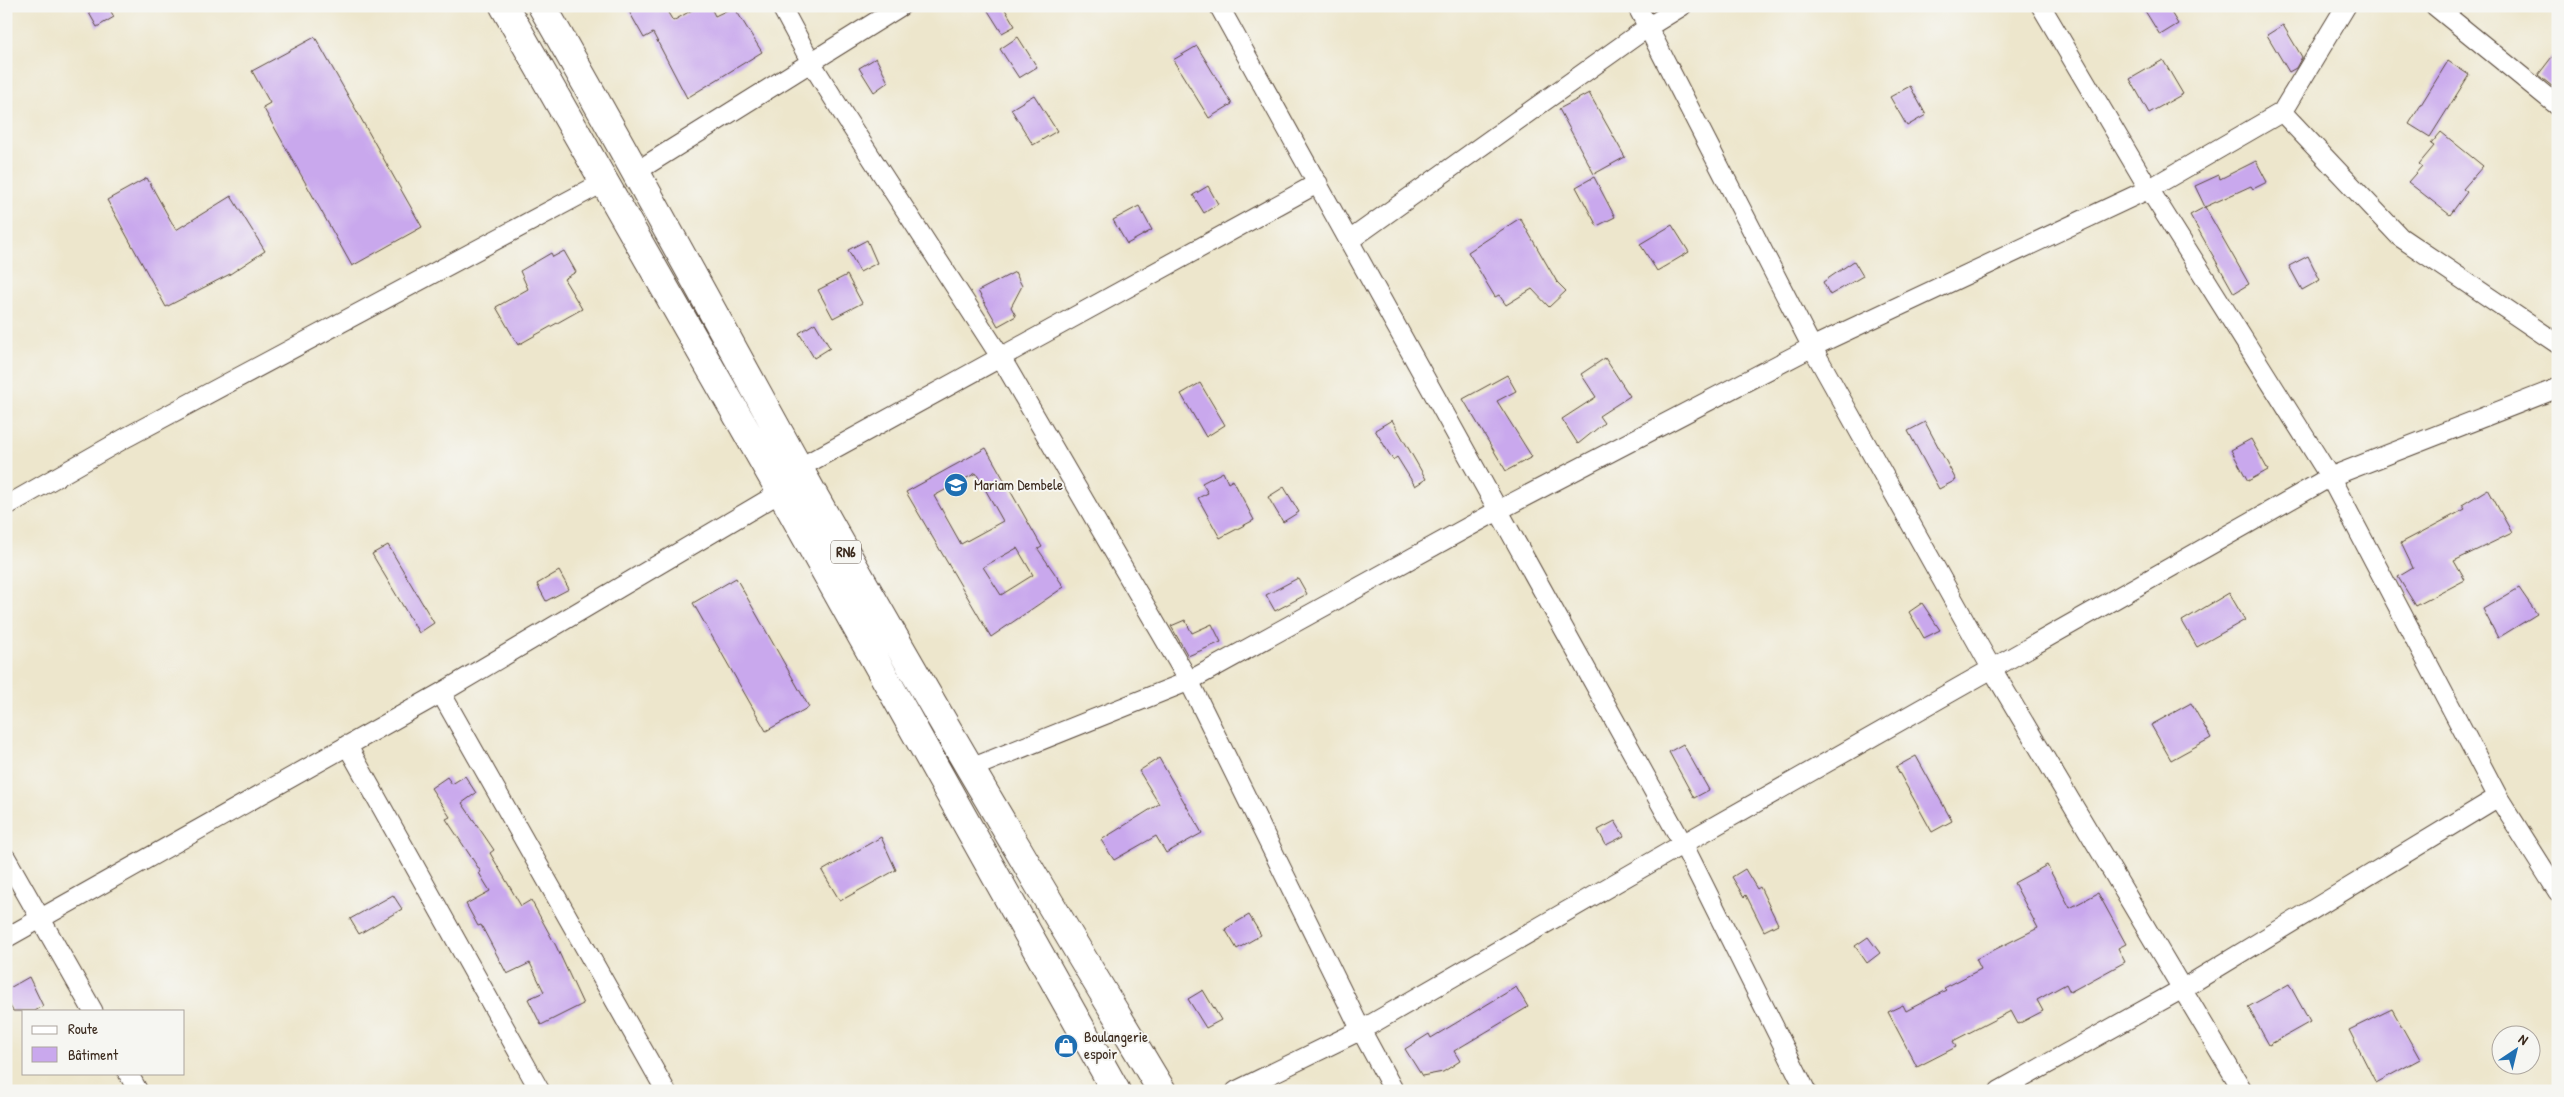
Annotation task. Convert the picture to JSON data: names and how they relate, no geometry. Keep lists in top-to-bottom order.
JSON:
{
  "streets": {
    "highway": ["RN6"]
  },
  "places": {
    "school or university": ["Mariam Dembele"],
    "shop": ["Boulangerie espoir"]
  },
  "legend": ["Route", "Bâtiment"],
  "north": "top right"
}
